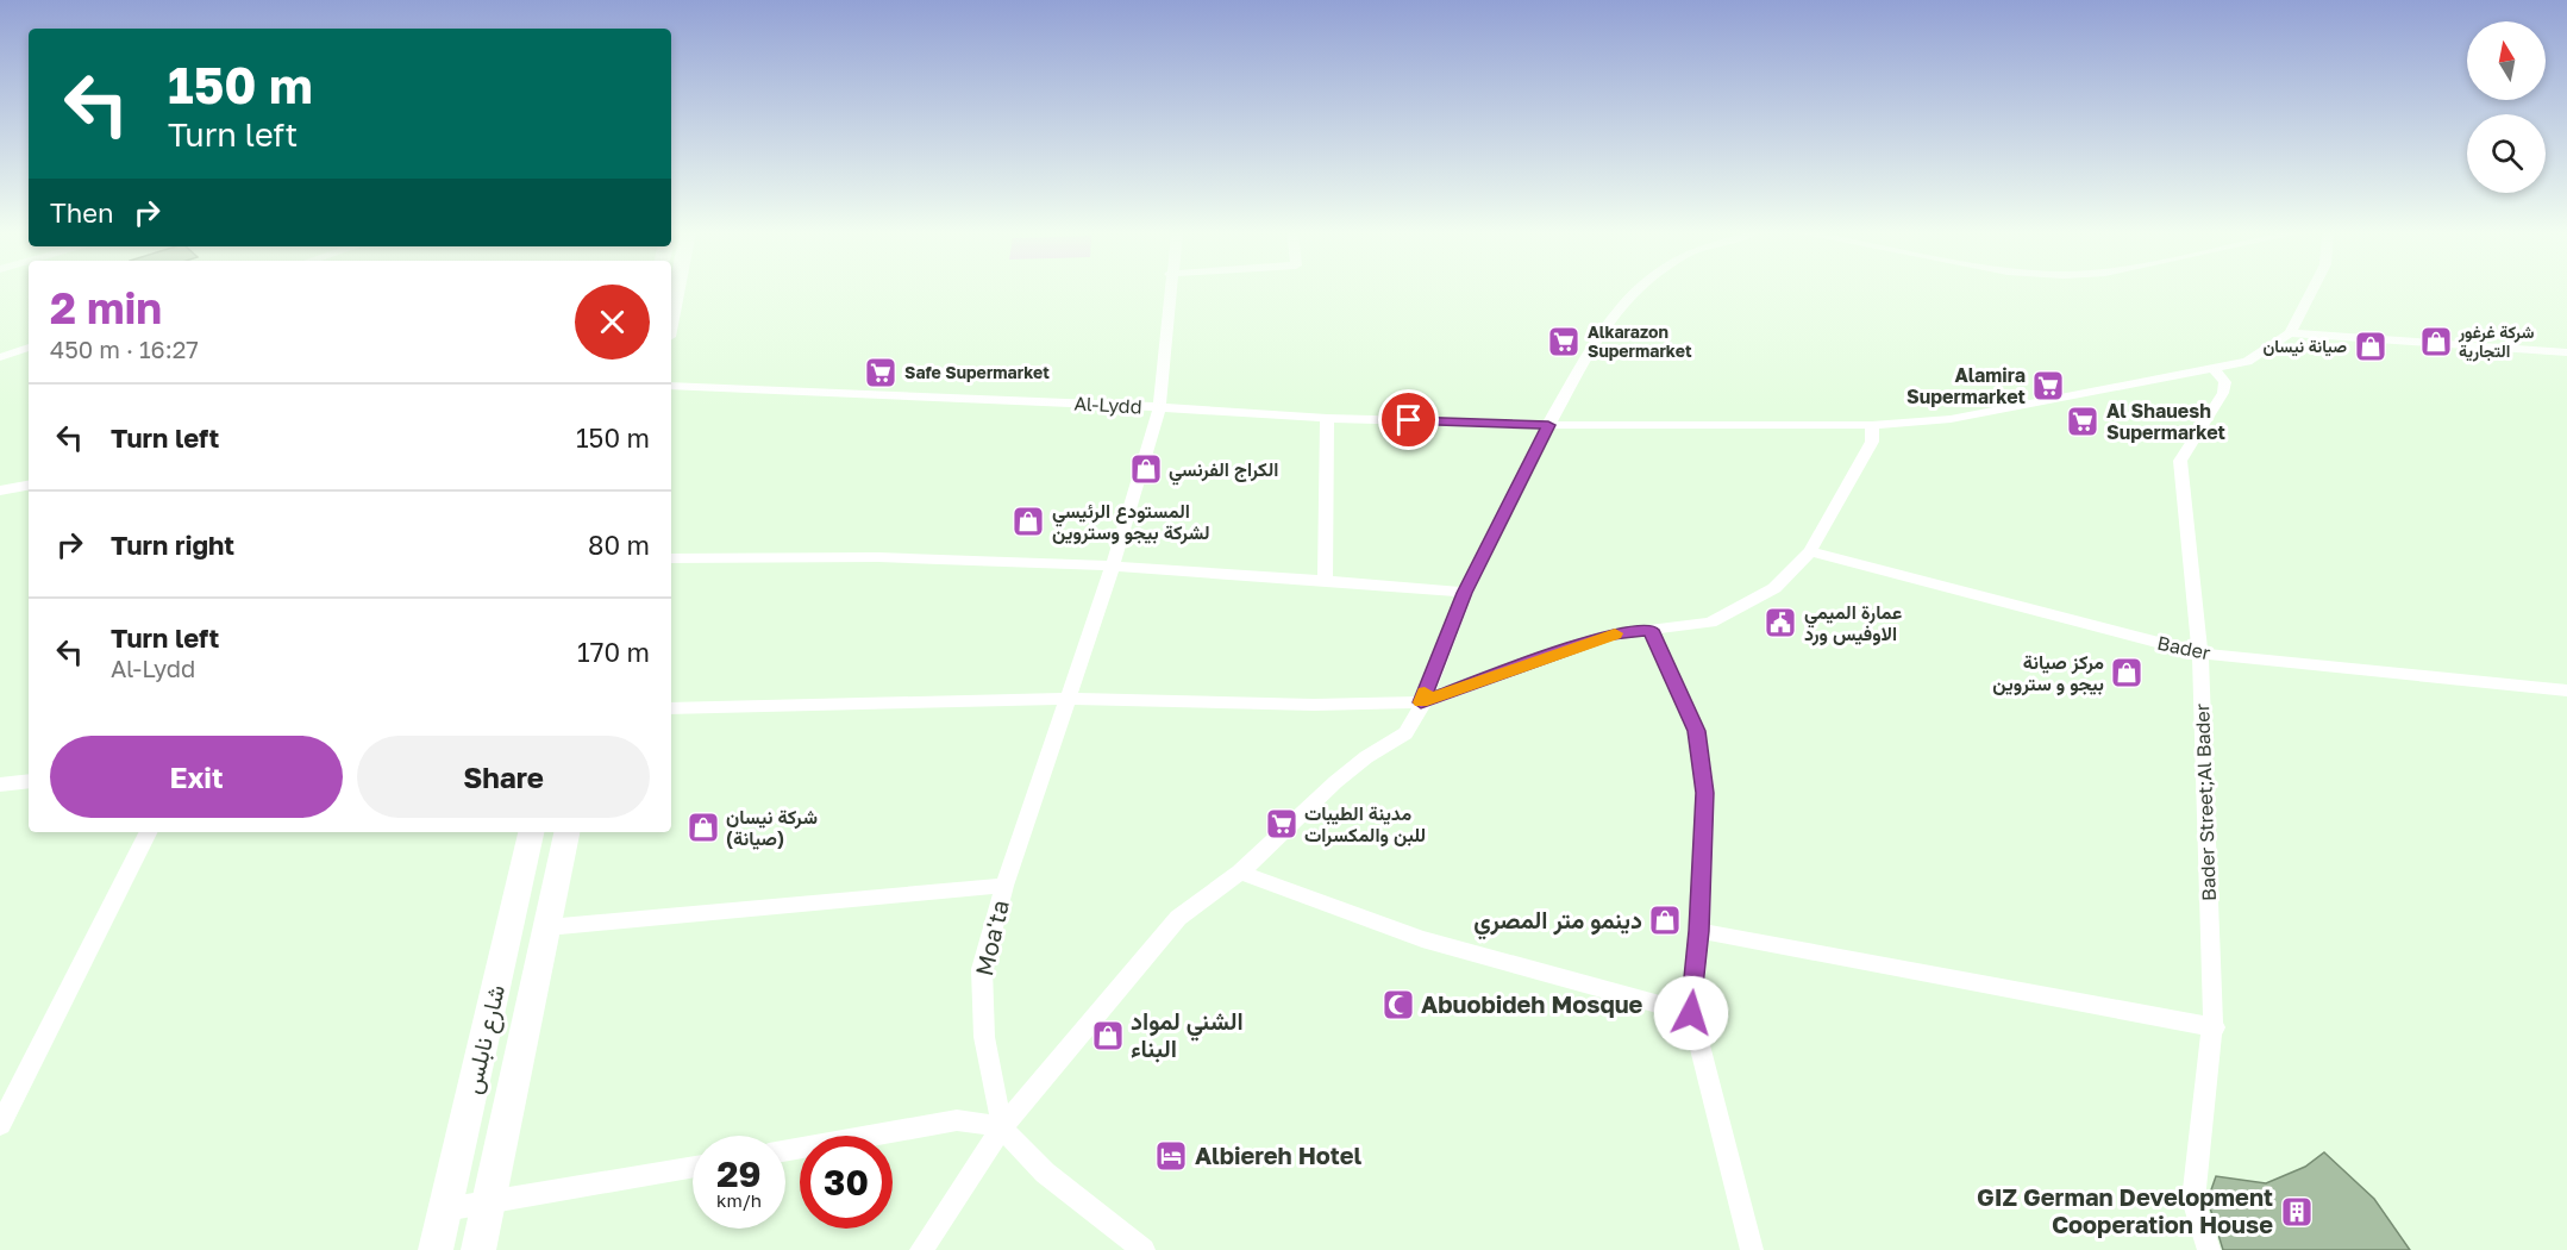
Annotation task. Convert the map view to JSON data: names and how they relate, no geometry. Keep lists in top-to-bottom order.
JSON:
{
  "streets": {
    "main road": ["شارع نابلس"],
    "street": [
      "Al-Lydd",
      "Bader",
      "Bader Street;Al Bader",
      "Moa'ta"
    ]
  },
  "crossings": [
    ["Al-Lydd", "Bader Street;Al Bader"],
    ["Bader", "Bader Street;Al Bader"],
    ["Moa'ta", "شارع نابلس"]
  ],
  "places": {
    "supermarket": [
      "Alkarazon Supermarket",
      "Safe Supermarket",
      "Alamira Supermarket",
      "Al Shauesh Supermarket",
      "مدينة الطيبات للبن والمكسرات"
    ],
    "shop": [
      "شركة غرغور التجارية",
      "صيانة نيسان",
      "الكراج الفرنسي",
      "المستودع الرئيسي لشركة بيجو وستروين",
      "مركز صيانة بيجو و ستروين",
      "شركة نيسان (صيانة)",
      "دينمو متر المصري",
      "الشني لمواد البناء"
    ],
    "public building": ["عمارة الميمي الاوفيس ورد"],
    "mosque": ["Abuobideh Mosque"],
    "hotel": ["Albiereh Hotel"],
    "building": ["GIZ German Development Cooperation House"]
  },
  "north": "top",
  "page": {
    "turn": ["150 m", "Turn left"],
    "then": "Then",
    "heading": ["2 min", "450 m · 16:27"],
    "list": [
      {
        "name": "Turn left",
        "value": "150 m"
      },
      {
        "name": "Turn right",
        "value": "80 m"
      },
      {
        "name": "Turn left",
        "note": "Al-Lydd",
        "value": "170 m"
      }
    ],
    "buttons": ["Exit", "Share"],
    "speed": "29 km/h",
    "limit": "30"
  }
}
